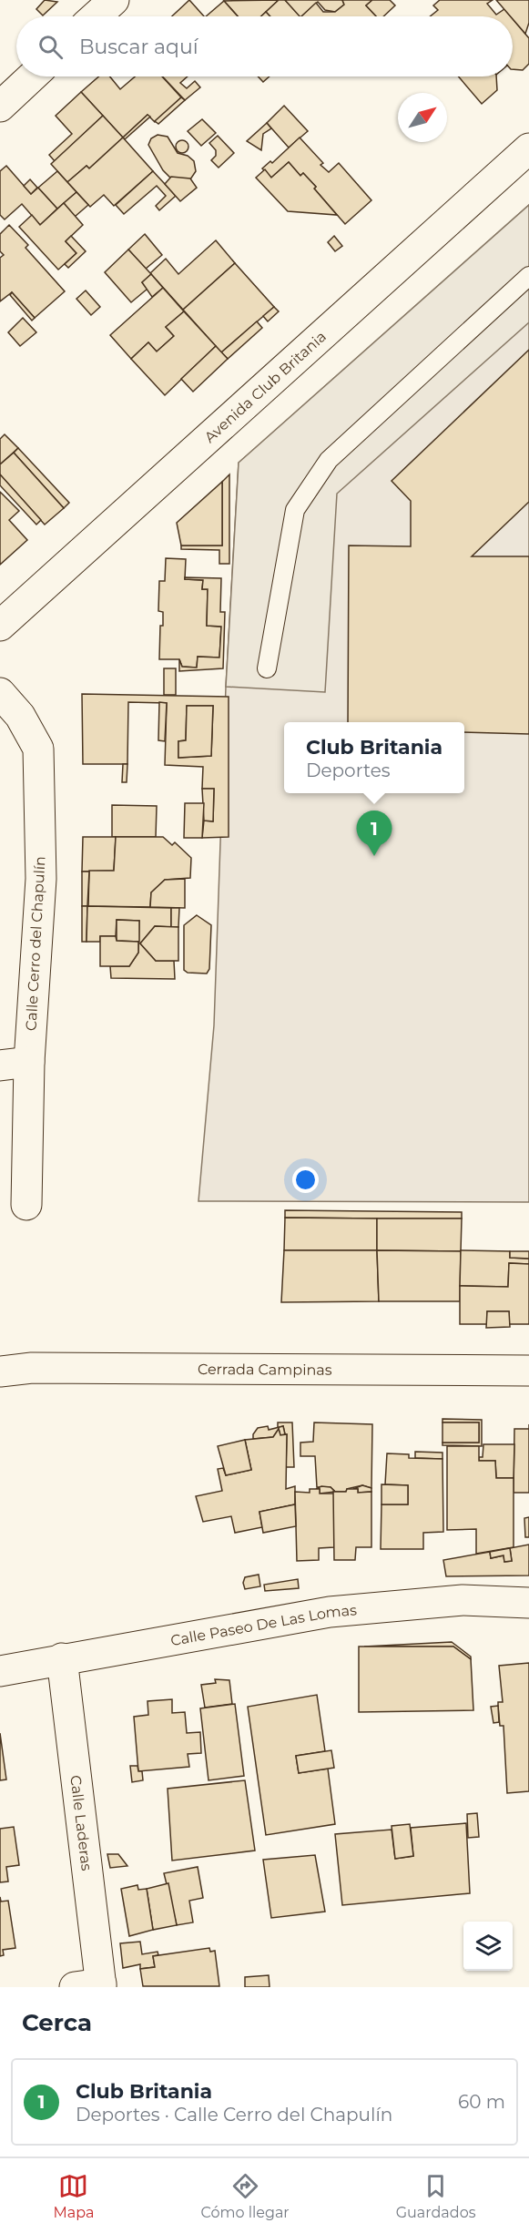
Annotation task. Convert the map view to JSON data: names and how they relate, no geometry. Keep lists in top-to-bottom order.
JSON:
{
  "streets": {
    "street": [
      "Avenida Club Britania",
      "Calle Cerro del Chapulín",
      "Cerrada Campinas",
      "Calle Paseo De Las Lomas",
      "Calle Laderas"
    ]
  },
  "crossings": [
    ["Calle Paseo De Las Lomas", "Calle Laderas"]
  ],
  "north": "top right",
  "page": {
    "search": "Buscar aquí",
    "popup": ["Club Britania", "Deportes"],
    "pins": "1",
    "heading": "Cerca",
    "list": [
      {
        "mark": "1",
        "name": "Club Britania",
        "note": "Deportes · Calle Cerro del Chapulín",
        "value": "60 m"
      }
    ],
    "nav": ["Mapa", "Cómo llegar", "Guardados"]
  }
}
